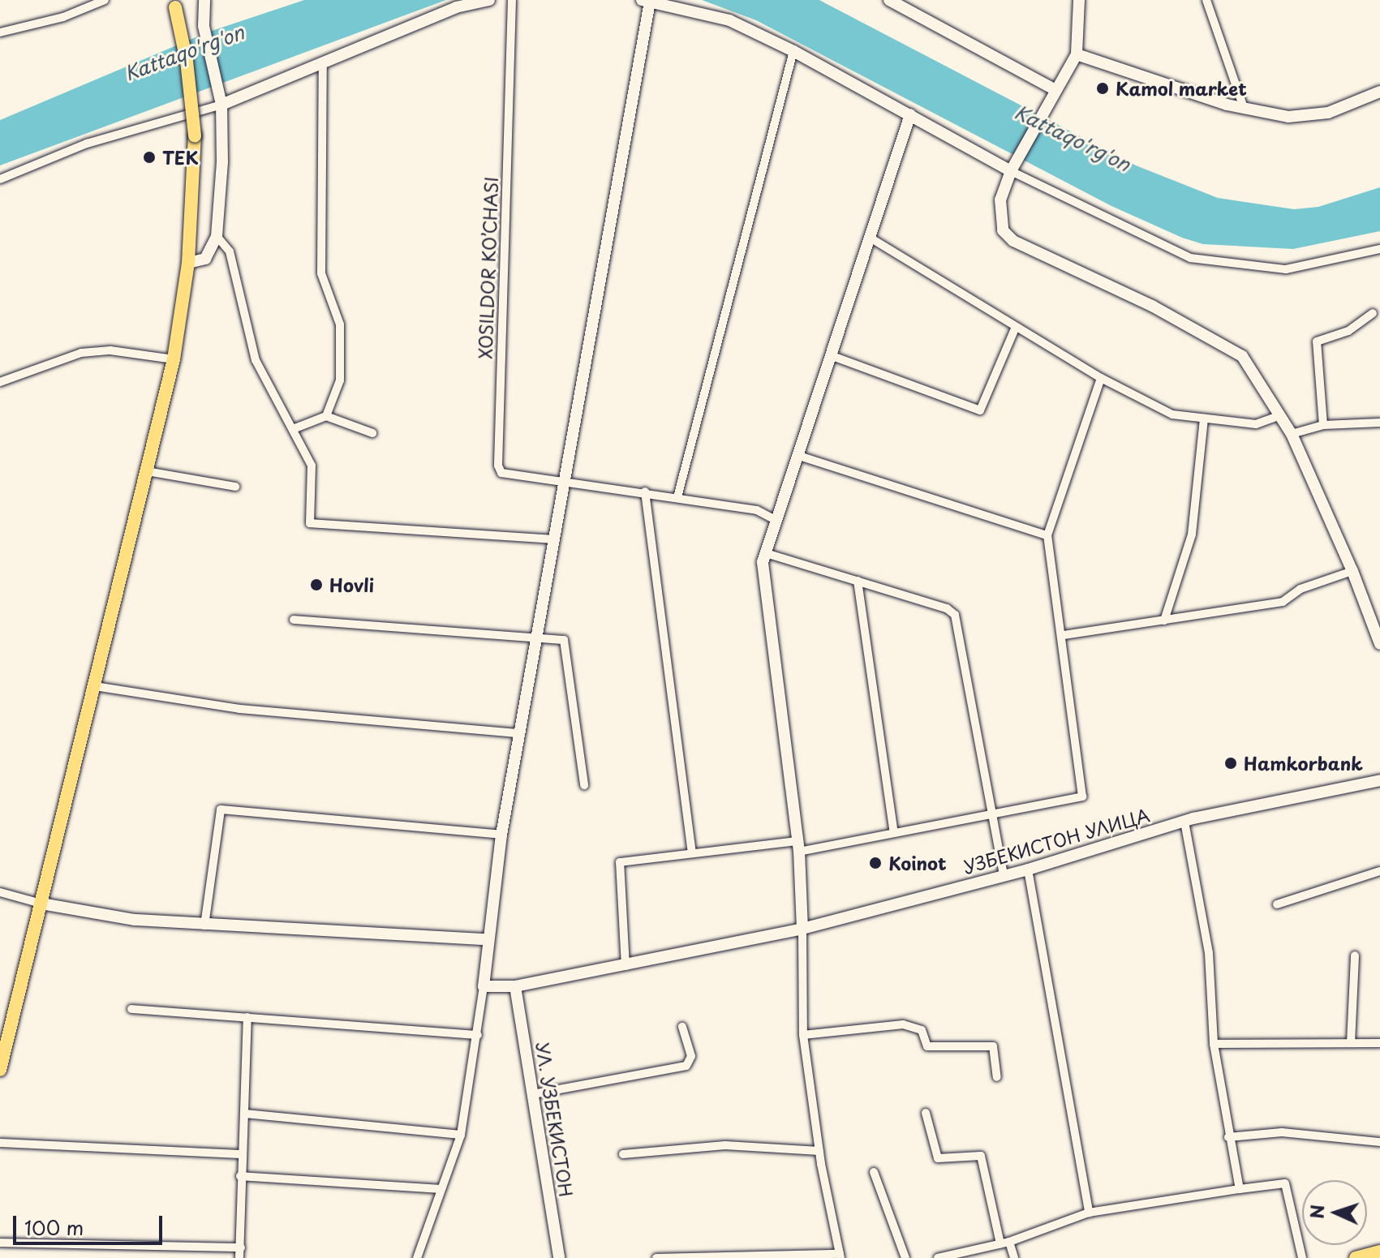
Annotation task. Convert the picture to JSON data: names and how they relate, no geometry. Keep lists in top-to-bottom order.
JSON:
{
  "streets": {
    "street": ["XOSILDOR KO’CHASI", "УЗБЕКИСТОН УЛИЦА", "УЛ. УЗБЕКИСТОН"]
  },
  "crossings": [
    ["УЗБЕКИСТОН УЛИЦА", "УЛ. УЗБЕКИСТОН"]
  ],
  "water": ["Kattaqo'rg'on"],
  "places": [
    "Kamol market",
    "TEK",
    "Hovli",
    "Hamkorbank",
    "Koinot"
  ],
  "scale_bar": "100 m",
  "north": "left"
}
